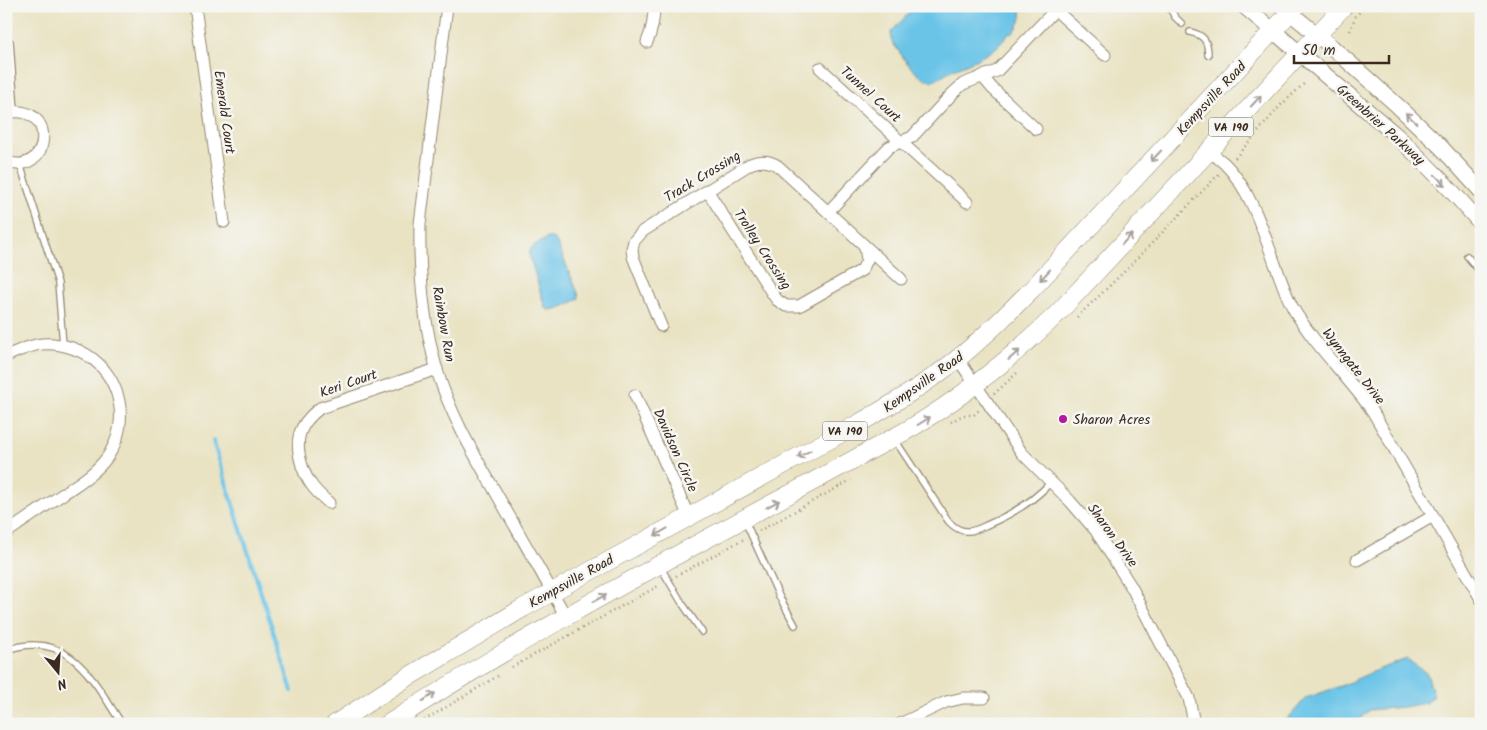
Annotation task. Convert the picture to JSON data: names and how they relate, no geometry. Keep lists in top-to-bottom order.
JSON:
{
  "streets": {
    "main road": ["Kempsville Road", "Greenbrier Parkway", "VA 190"],
    "street": [
      "Tunnel Court",
      "Emerald Court",
      "Track Crossing",
      "Trolley Crossing",
      "Rainbow Run",
      "Wynngate Drive",
      "Keri Court",
      "Davidson Circle",
      "Sharon Drive"
    ]
  },
  "crossings": [
    ["Kempsville Road", "Greenbrier Parkway"],
    ["Kempsville Road", "Rainbow Run"],
    ["Kempsville Road", "Wynngate Drive"],
    ["Kempsville Road", "Davidson Circle"],
    ["Kempsville Road", "Sharon Drive"],
    ["Track Crossing", "Trolley Crossing"],
    ["Rainbow Run", "Keri Court"]
  ],
  "places": ["Sharon Acres"],
  "scale_bar": "50 m",
  "north": "bottom"
}
